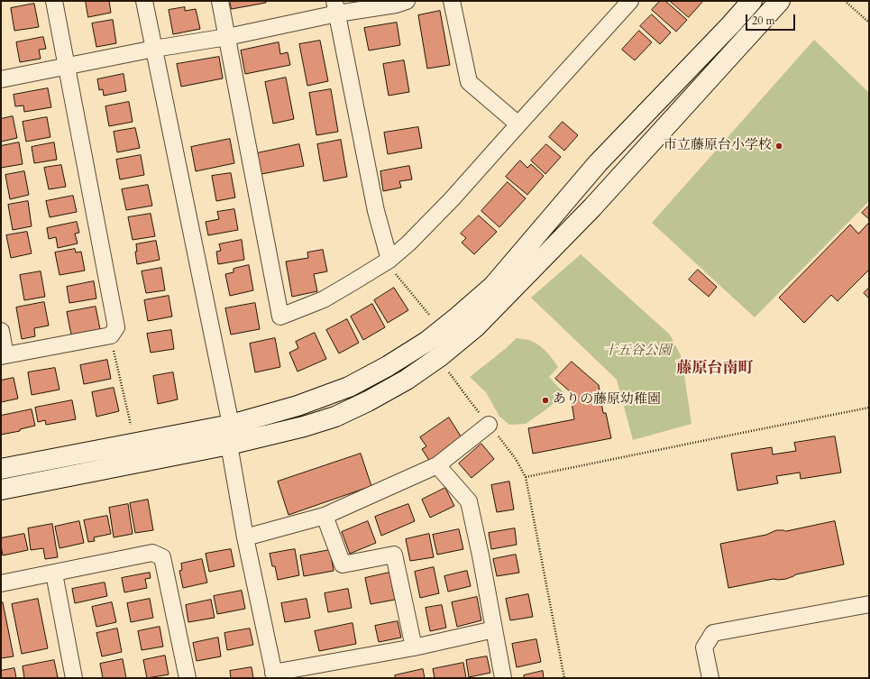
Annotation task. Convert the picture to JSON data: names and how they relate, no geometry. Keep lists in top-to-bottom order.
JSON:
{
  "districts": ["藤原台南町"],
  "parks": ["十五谷公園"],
  "places": ["市立藤原台小学校", "ありの藤原幼稚園"],
  "scale_bar": "20 m"
}
